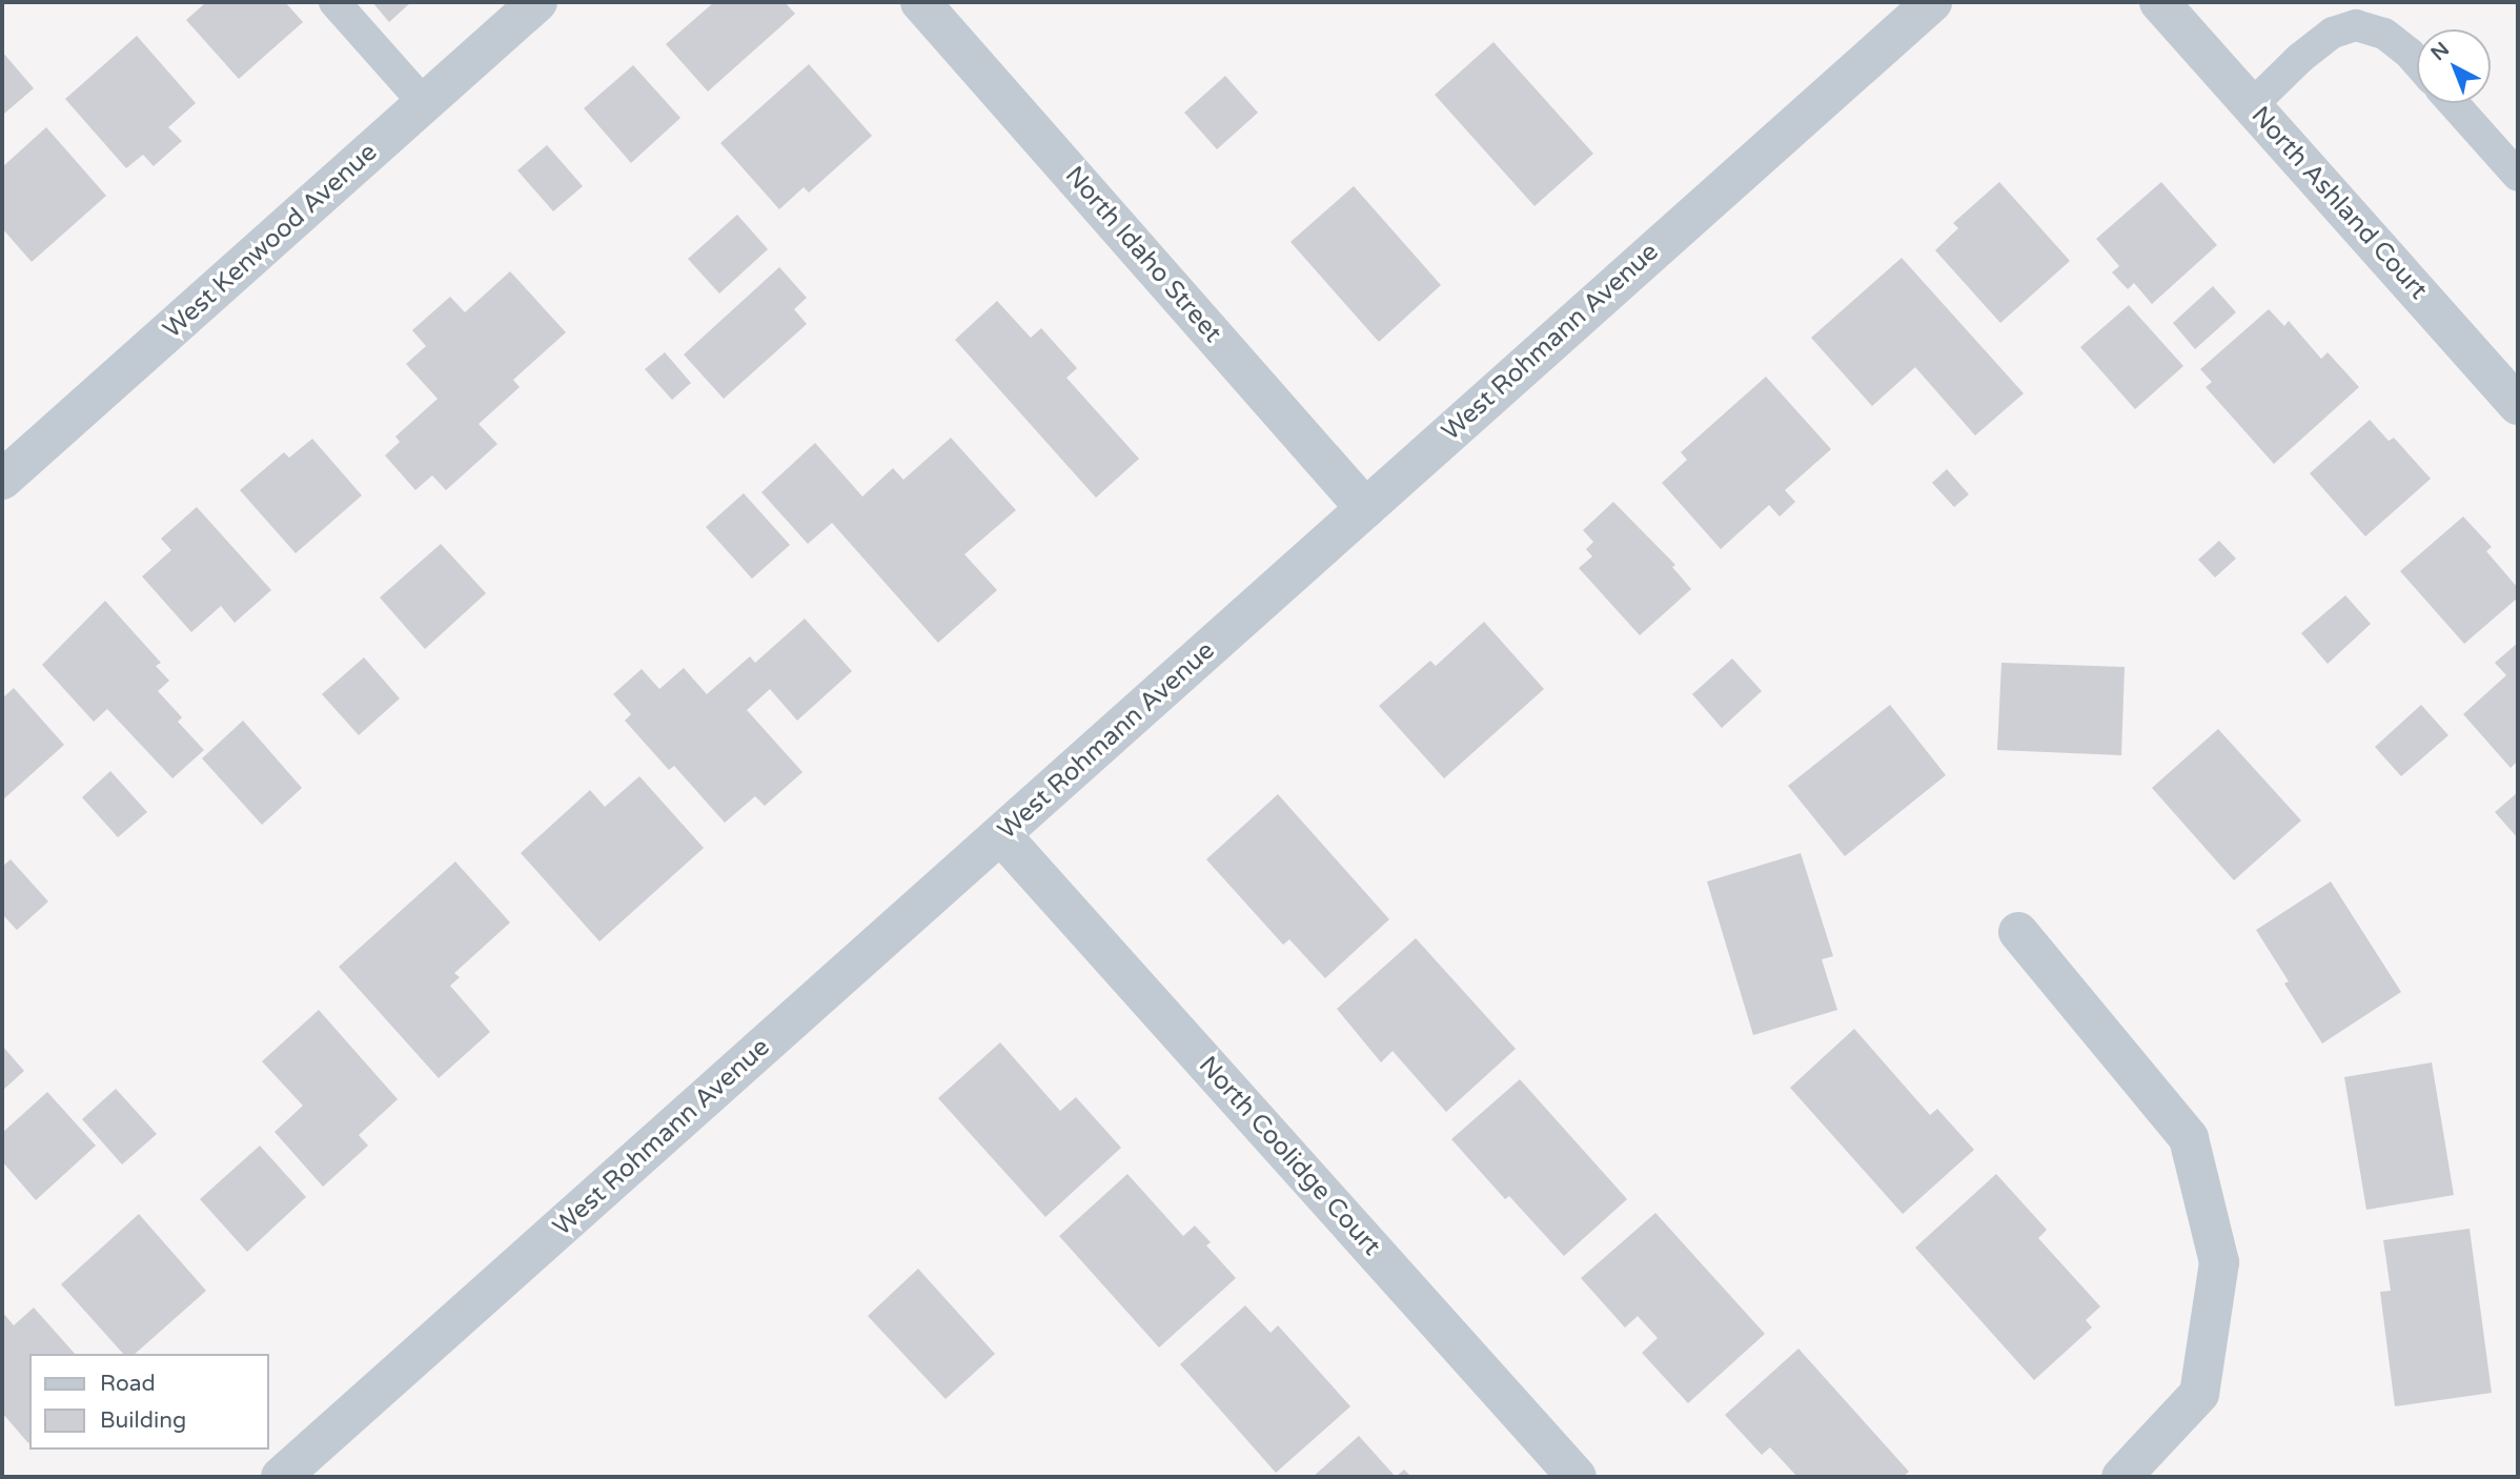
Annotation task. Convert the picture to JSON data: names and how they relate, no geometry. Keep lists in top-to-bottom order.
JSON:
{
  "streets": {
    "street": [
      "North Ashland Court",
      "West Kenwood Avenue",
      "North Idaho Street",
      "West Rohmann Avenue",
      "North Coolidge Court"
    ]
  },
  "crossings": [
    ["North Idaho Street", "West Rohmann Avenue"],
    ["West Rohmann Avenue", "North Coolidge Court"]
  ],
  "legend": ["Road", "Building"],
  "north": "top left"
}
